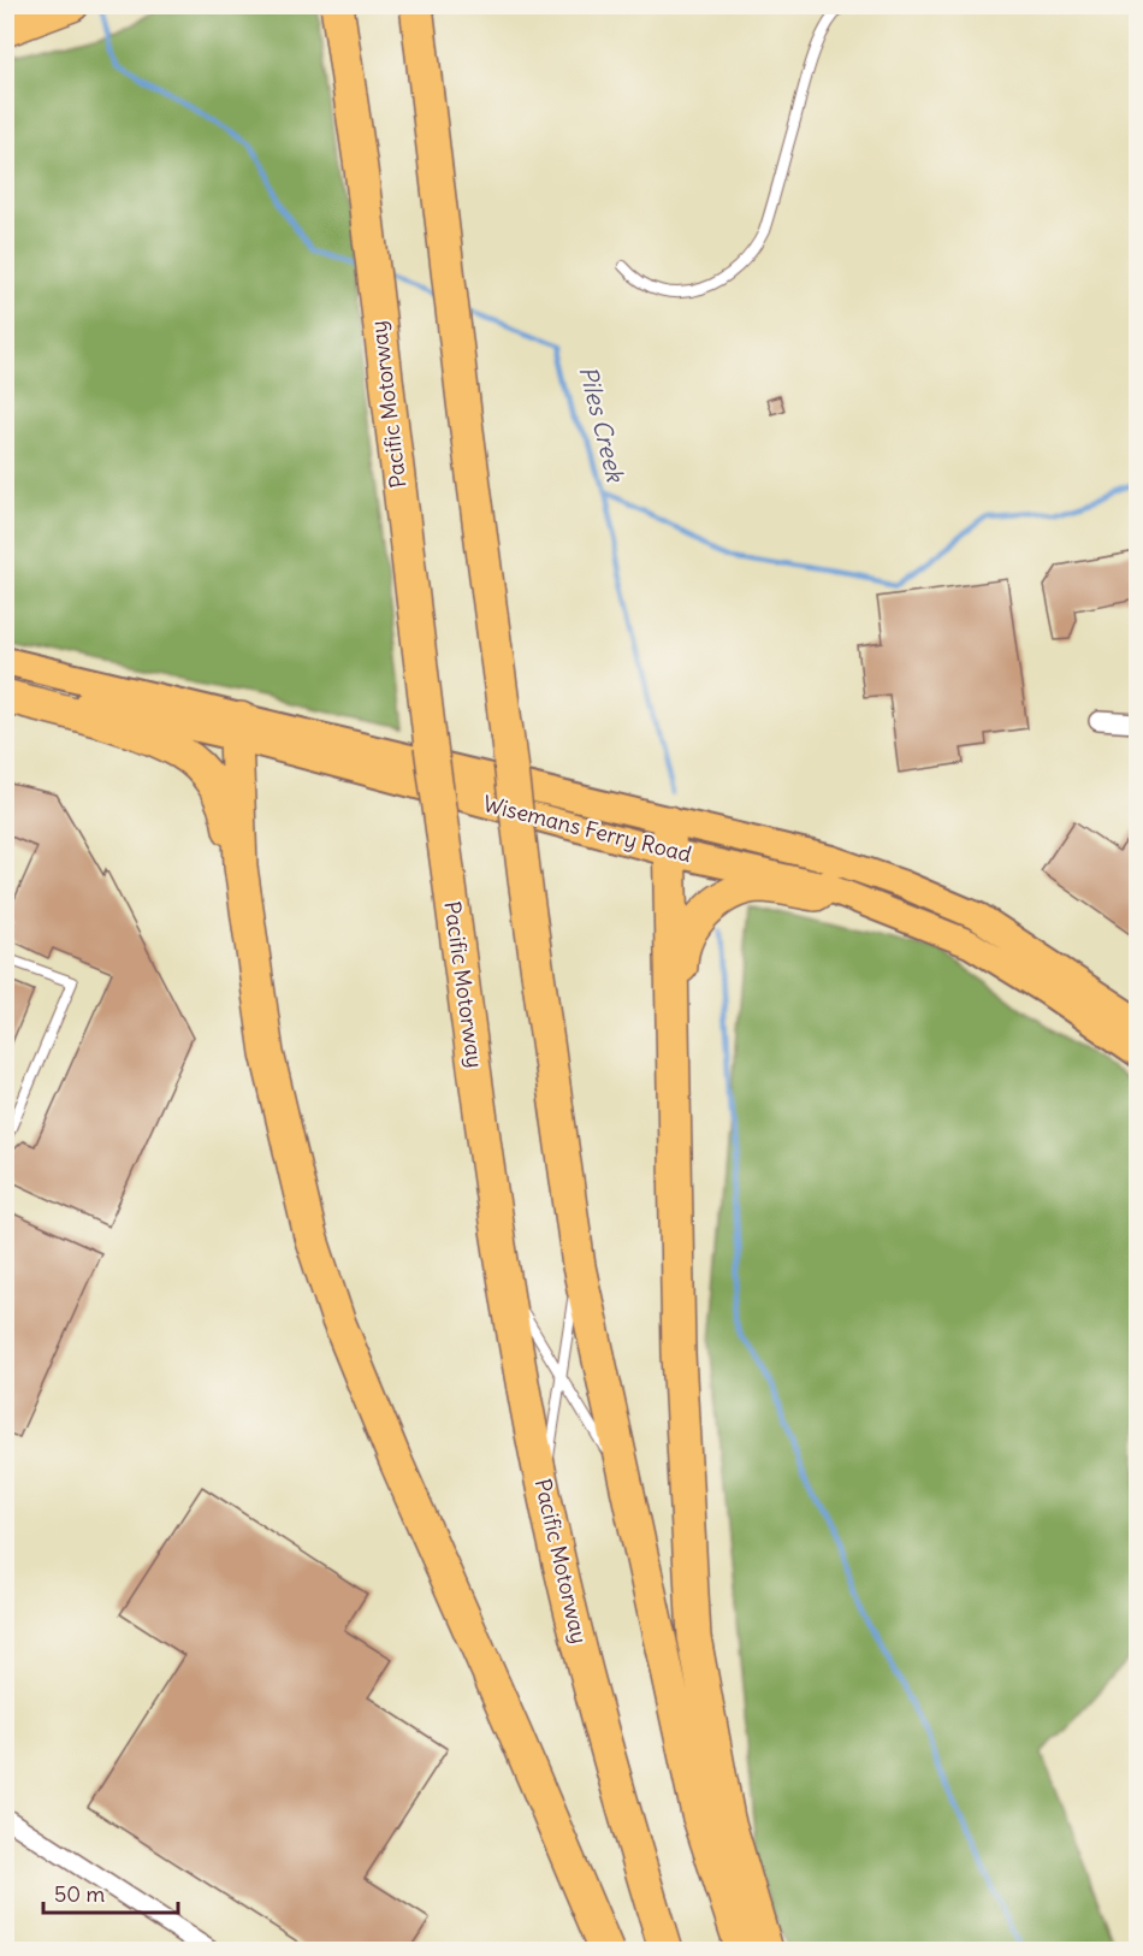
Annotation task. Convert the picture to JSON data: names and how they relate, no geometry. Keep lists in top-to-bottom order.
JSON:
{
  "streets": {
    "highway": ["Pacific Motorway"],
    "main road": ["Wisemans Ferry Road"]
  },
  "water": ["Piles Creek"],
  "scale_bar": "50 m"
}
